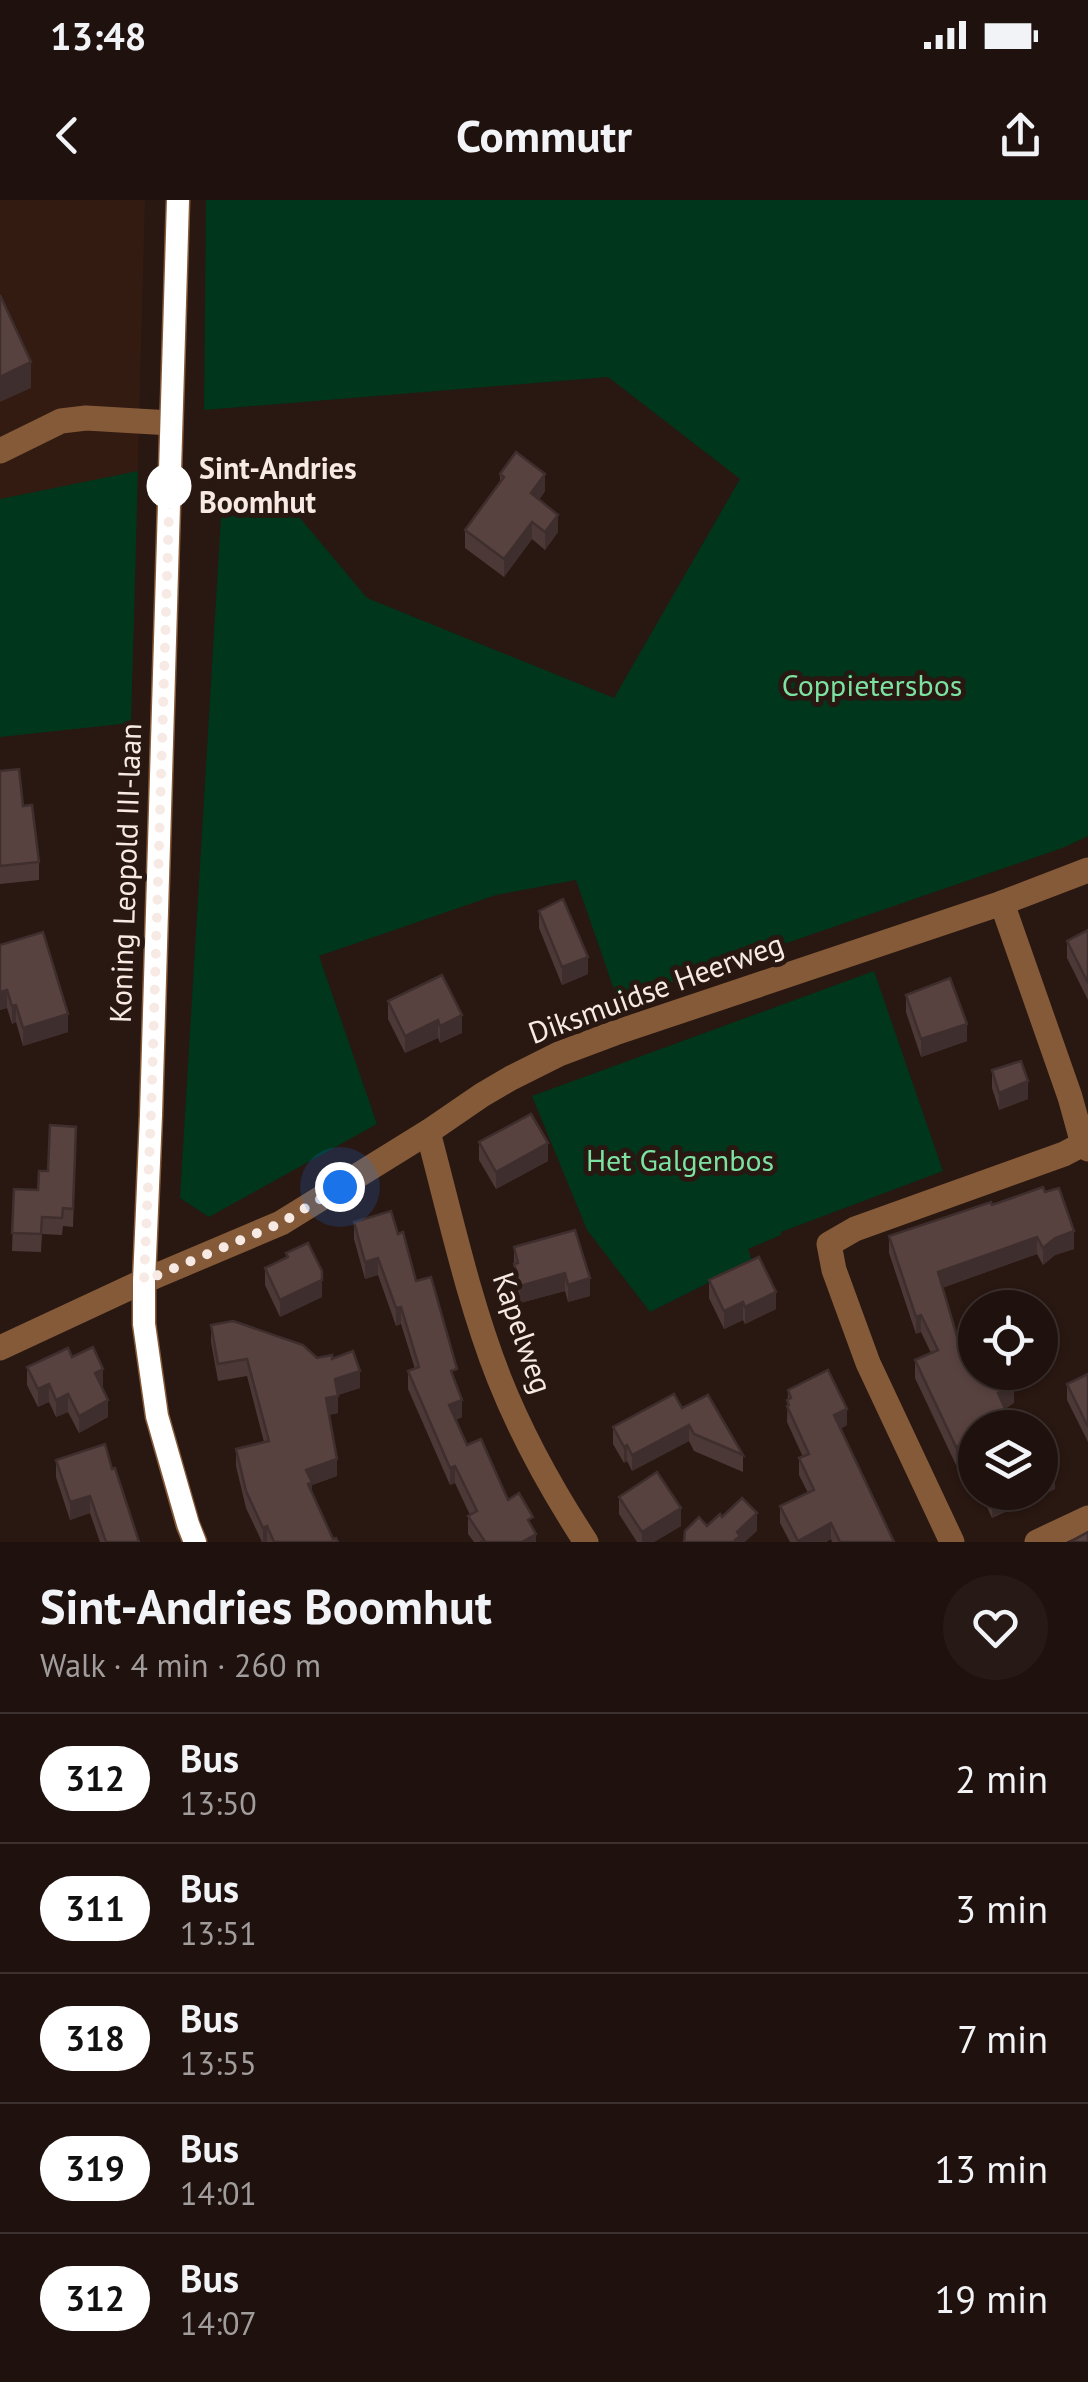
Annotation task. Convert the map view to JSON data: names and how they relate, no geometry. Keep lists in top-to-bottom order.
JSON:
{
  "streets": {
    "street": ["Koning Leopold III-laan", "Diksmuidse Heerweg", "Kapelweg"]
  },
  "crossings": [
    ["Koning Leopold III-laan", "Diksmuidse Heerweg"],
    ["Diksmuidse Heerweg", "Kapelweg"]
  ],
  "parks": ["Coppietersbos", "Het Galgenbos"],
  "places": ["Sint-Andries Boomhut"],
  "lines": ["bus line 312"],
  "page": {
    "status": "13:48",
    "header": "Commutr",
    "heading": ["Sint-Andries Boomhut", "Walk · 4 min · 260 m"],
    "list": [
      {
        "mark": "312",
        "name": "Bus",
        "note": "13:50",
        "value": "2 min"
      },
      {
        "mark": "311",
        "name": "Bus",
        "note": "13:51",
        "value": "3 min"
      },
      {
        "mark": "318",
        "name": "Bus",
        "note": "13:55",
        "value": "7 min"
      },
      {
        "mark": "319",
        "name": "Bus",
        "note": "14:01",
        "value": "13 min"
      },
      {
        "mark": "312",
        "name": "Bus",
        "note": "14:07",
        "value": "19 min"
      }
    ]
  }
}
